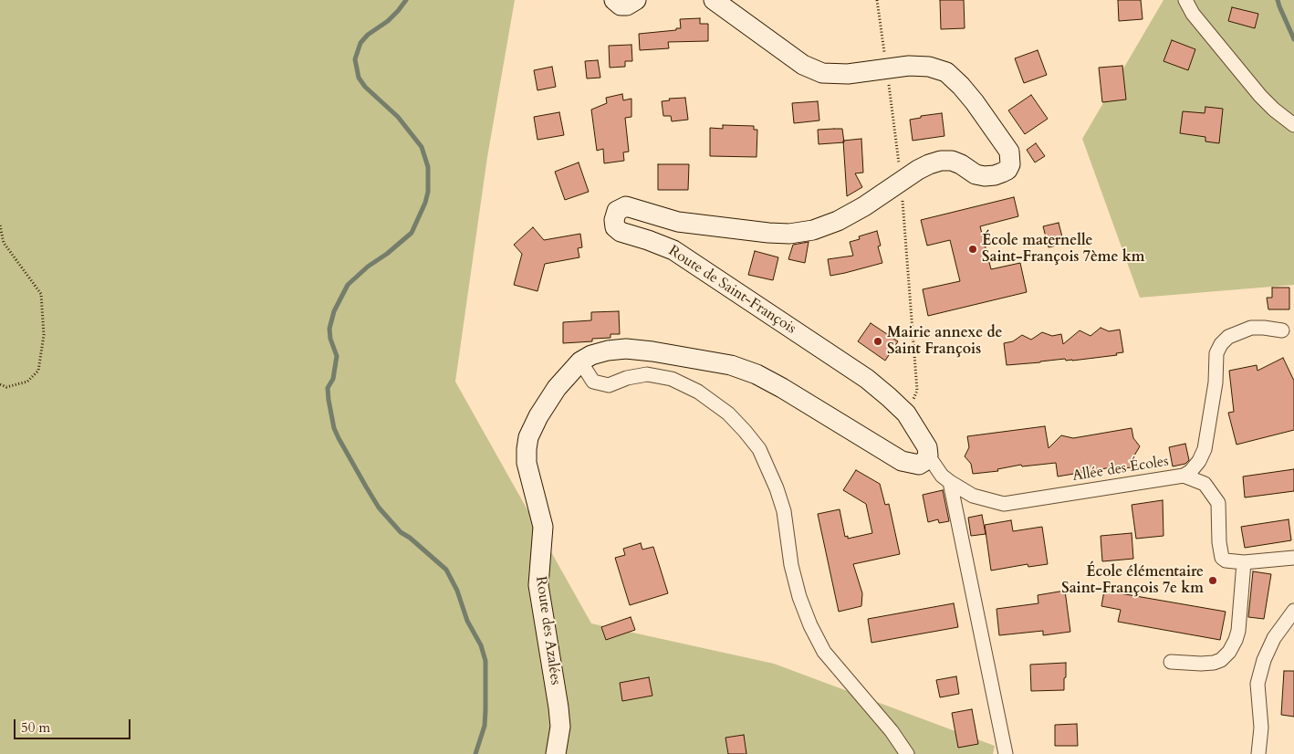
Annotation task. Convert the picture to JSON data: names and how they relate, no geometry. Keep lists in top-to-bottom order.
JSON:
{
  "streets": {
    "main road": ["Route de Saint-François", "Route des Azalées"],
    "street": ["Allée des Écoles"]
  },
  "crossings": [
    ["Route de Saint-François", "Allée des Écoles"]
  ],
  "places": ["École maternelle Saint-François 7ème km", "Mairie annexe de Saint François", "École élémentaire Saint-François 7e km"],
  "scale_bar": "50 m"
}
